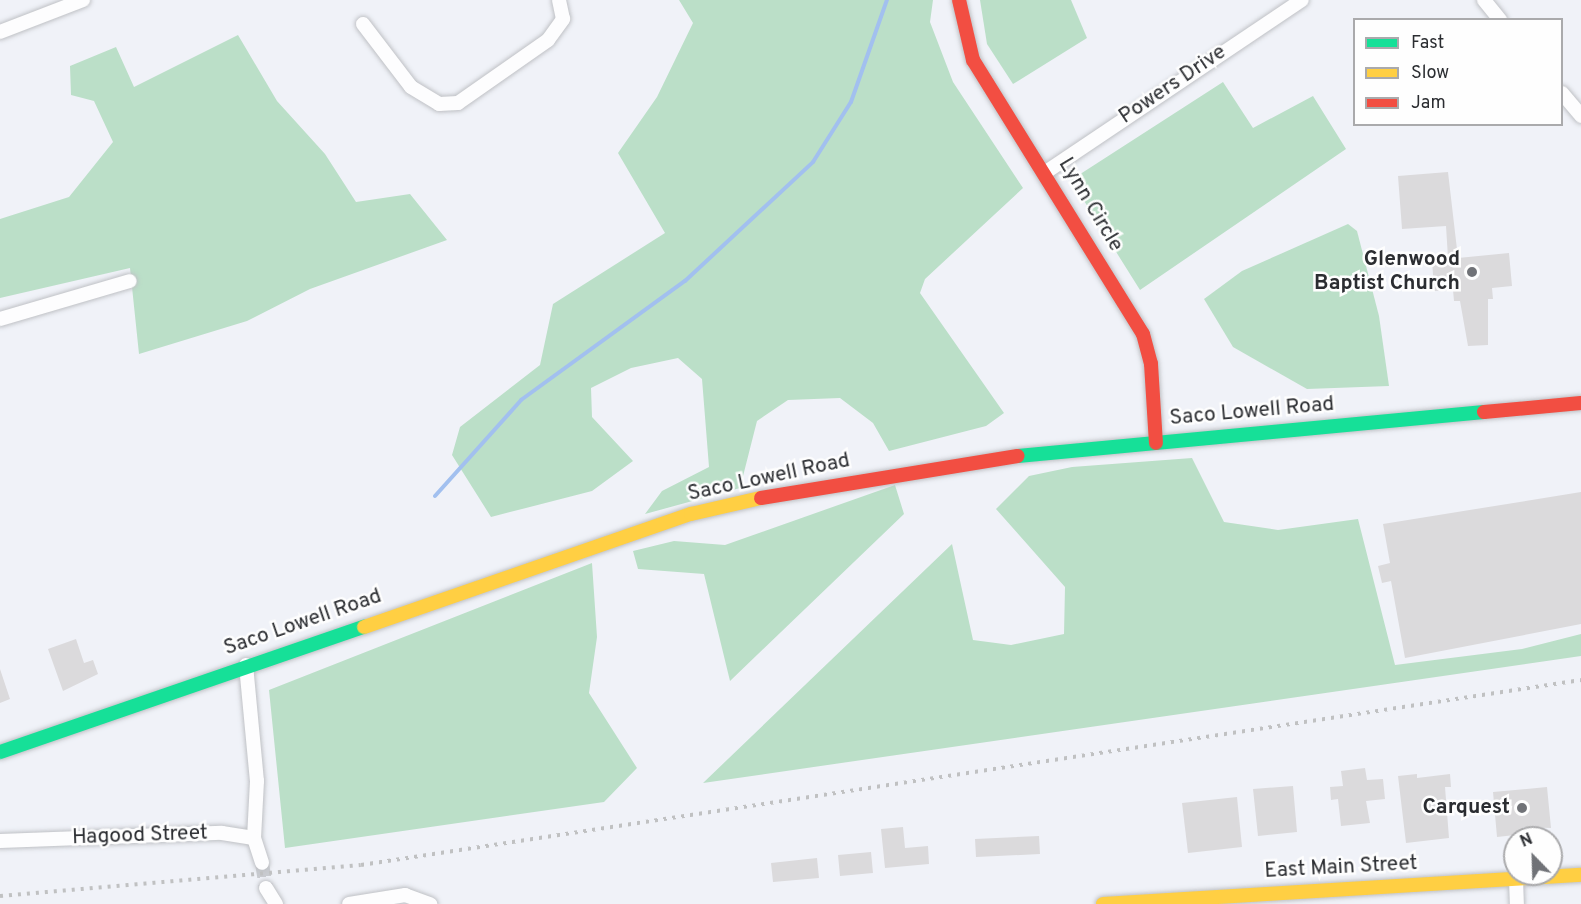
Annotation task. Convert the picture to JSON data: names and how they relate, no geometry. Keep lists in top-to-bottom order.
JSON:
{
  "streets": {
    "street": [
      "Powers Drive",
      "Lynn Circle",
      "Saco Lowell Road",
      "Hagood Street",
      "East Main Street"
    ]
  },
  "crossings": [
    ["Powers Drive", "Lynn Circle"],
    ["Lynn Circle", "Saco Lowell Road"]
  ],
  "places": ["Glenwood Baptist Church", "Carquest"],
  "legend": ["Fast", "Slow", "Jam"],
  "north": "top left"
}
